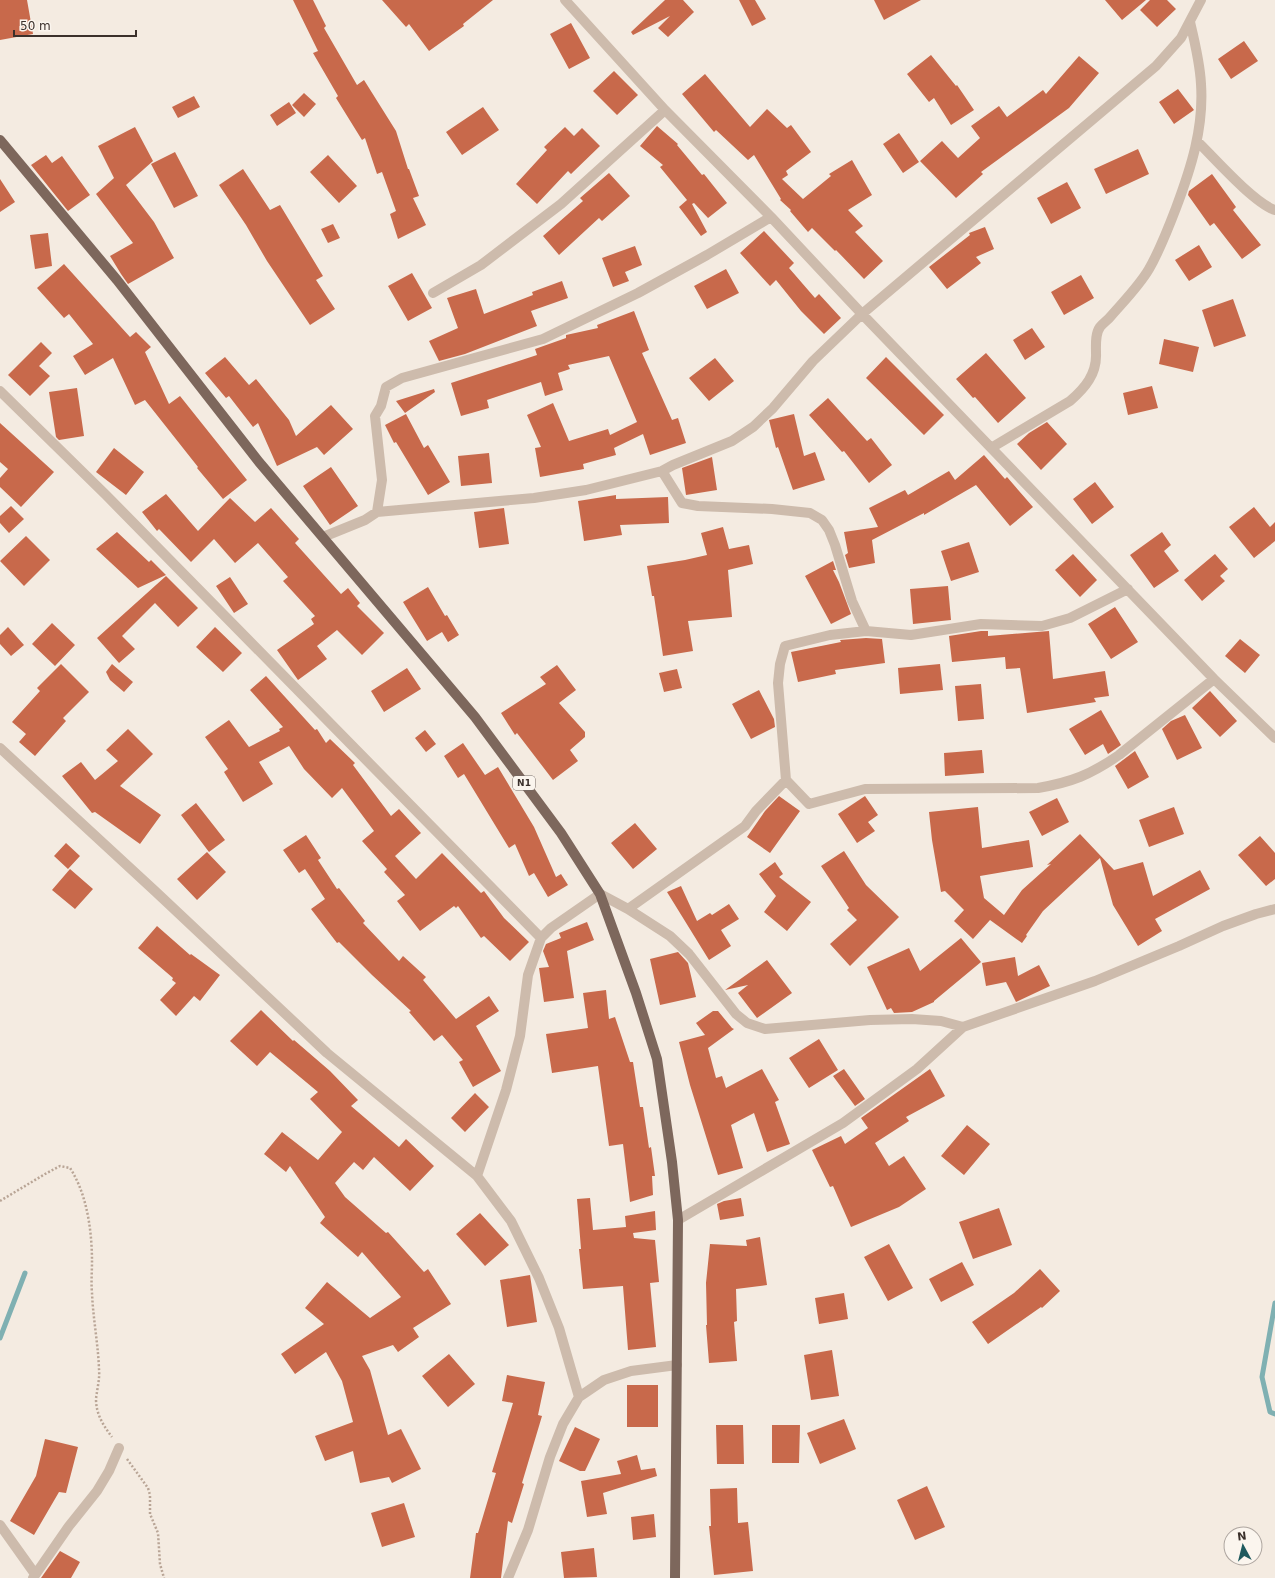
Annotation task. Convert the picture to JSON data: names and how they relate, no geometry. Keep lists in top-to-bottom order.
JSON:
{
  "streets": {
    "main road": ["N1"]
  },
  "scale_bar": "50 m",
  "north": "top"
}
